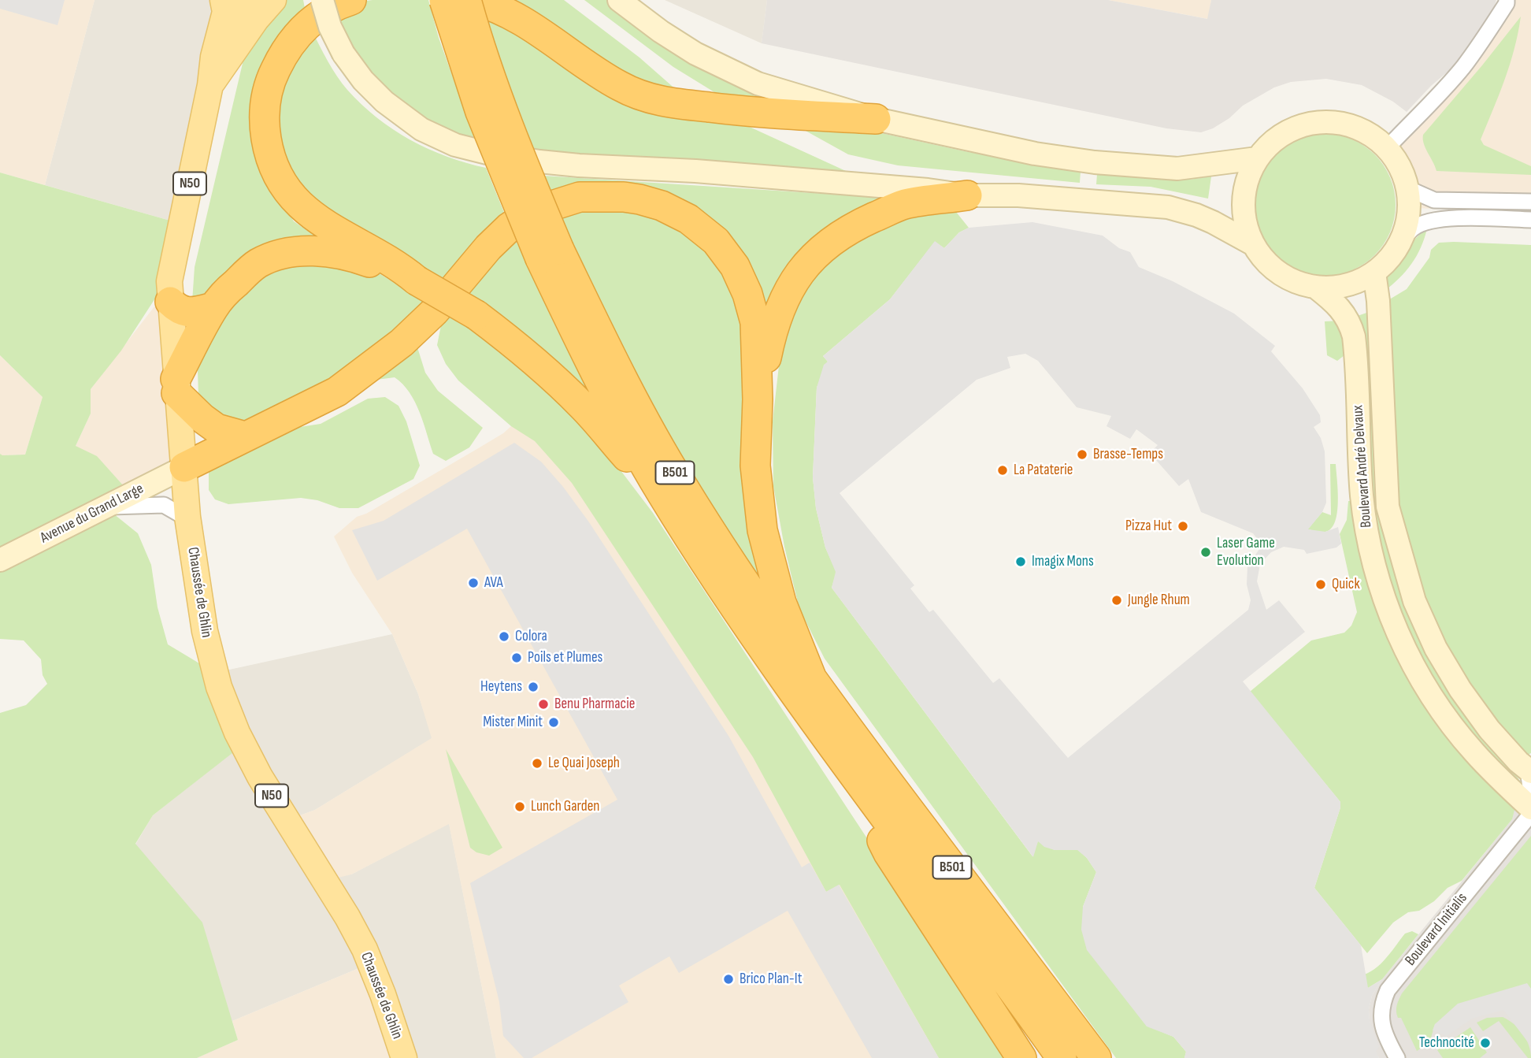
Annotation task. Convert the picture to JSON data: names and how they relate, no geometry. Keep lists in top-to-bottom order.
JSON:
{
  "streets": {
    "highway": ["B501"],
    "main road": ["N50", "Chaussée de Ghlin"],
    "street": ["Boulevard André Delvaux", "Avenue du Grand Large", "Boulevard Initialis"]
  },
  "crossings": [
    ["Avenue du Grand Large", "Chaussée de Ghlin"]
  ],
  "places": [
    "Brasse-Temps",
    "La Pataterie",
    "Pizza Hut",
    "Laser Game Evolution",
    "Imagix Mons",
    "AVA",
    "Quick",
    "Jungle Rhum",
    "Colora",
    "Poils et Plumes",
    "Heytens",
    "Benu Pharmacie",
    "Mister Minit",
    "Le Quai Joseph",
    "Lunch Garden",
    "Brico Plan-It",
    "Technocité"
  ]
}
